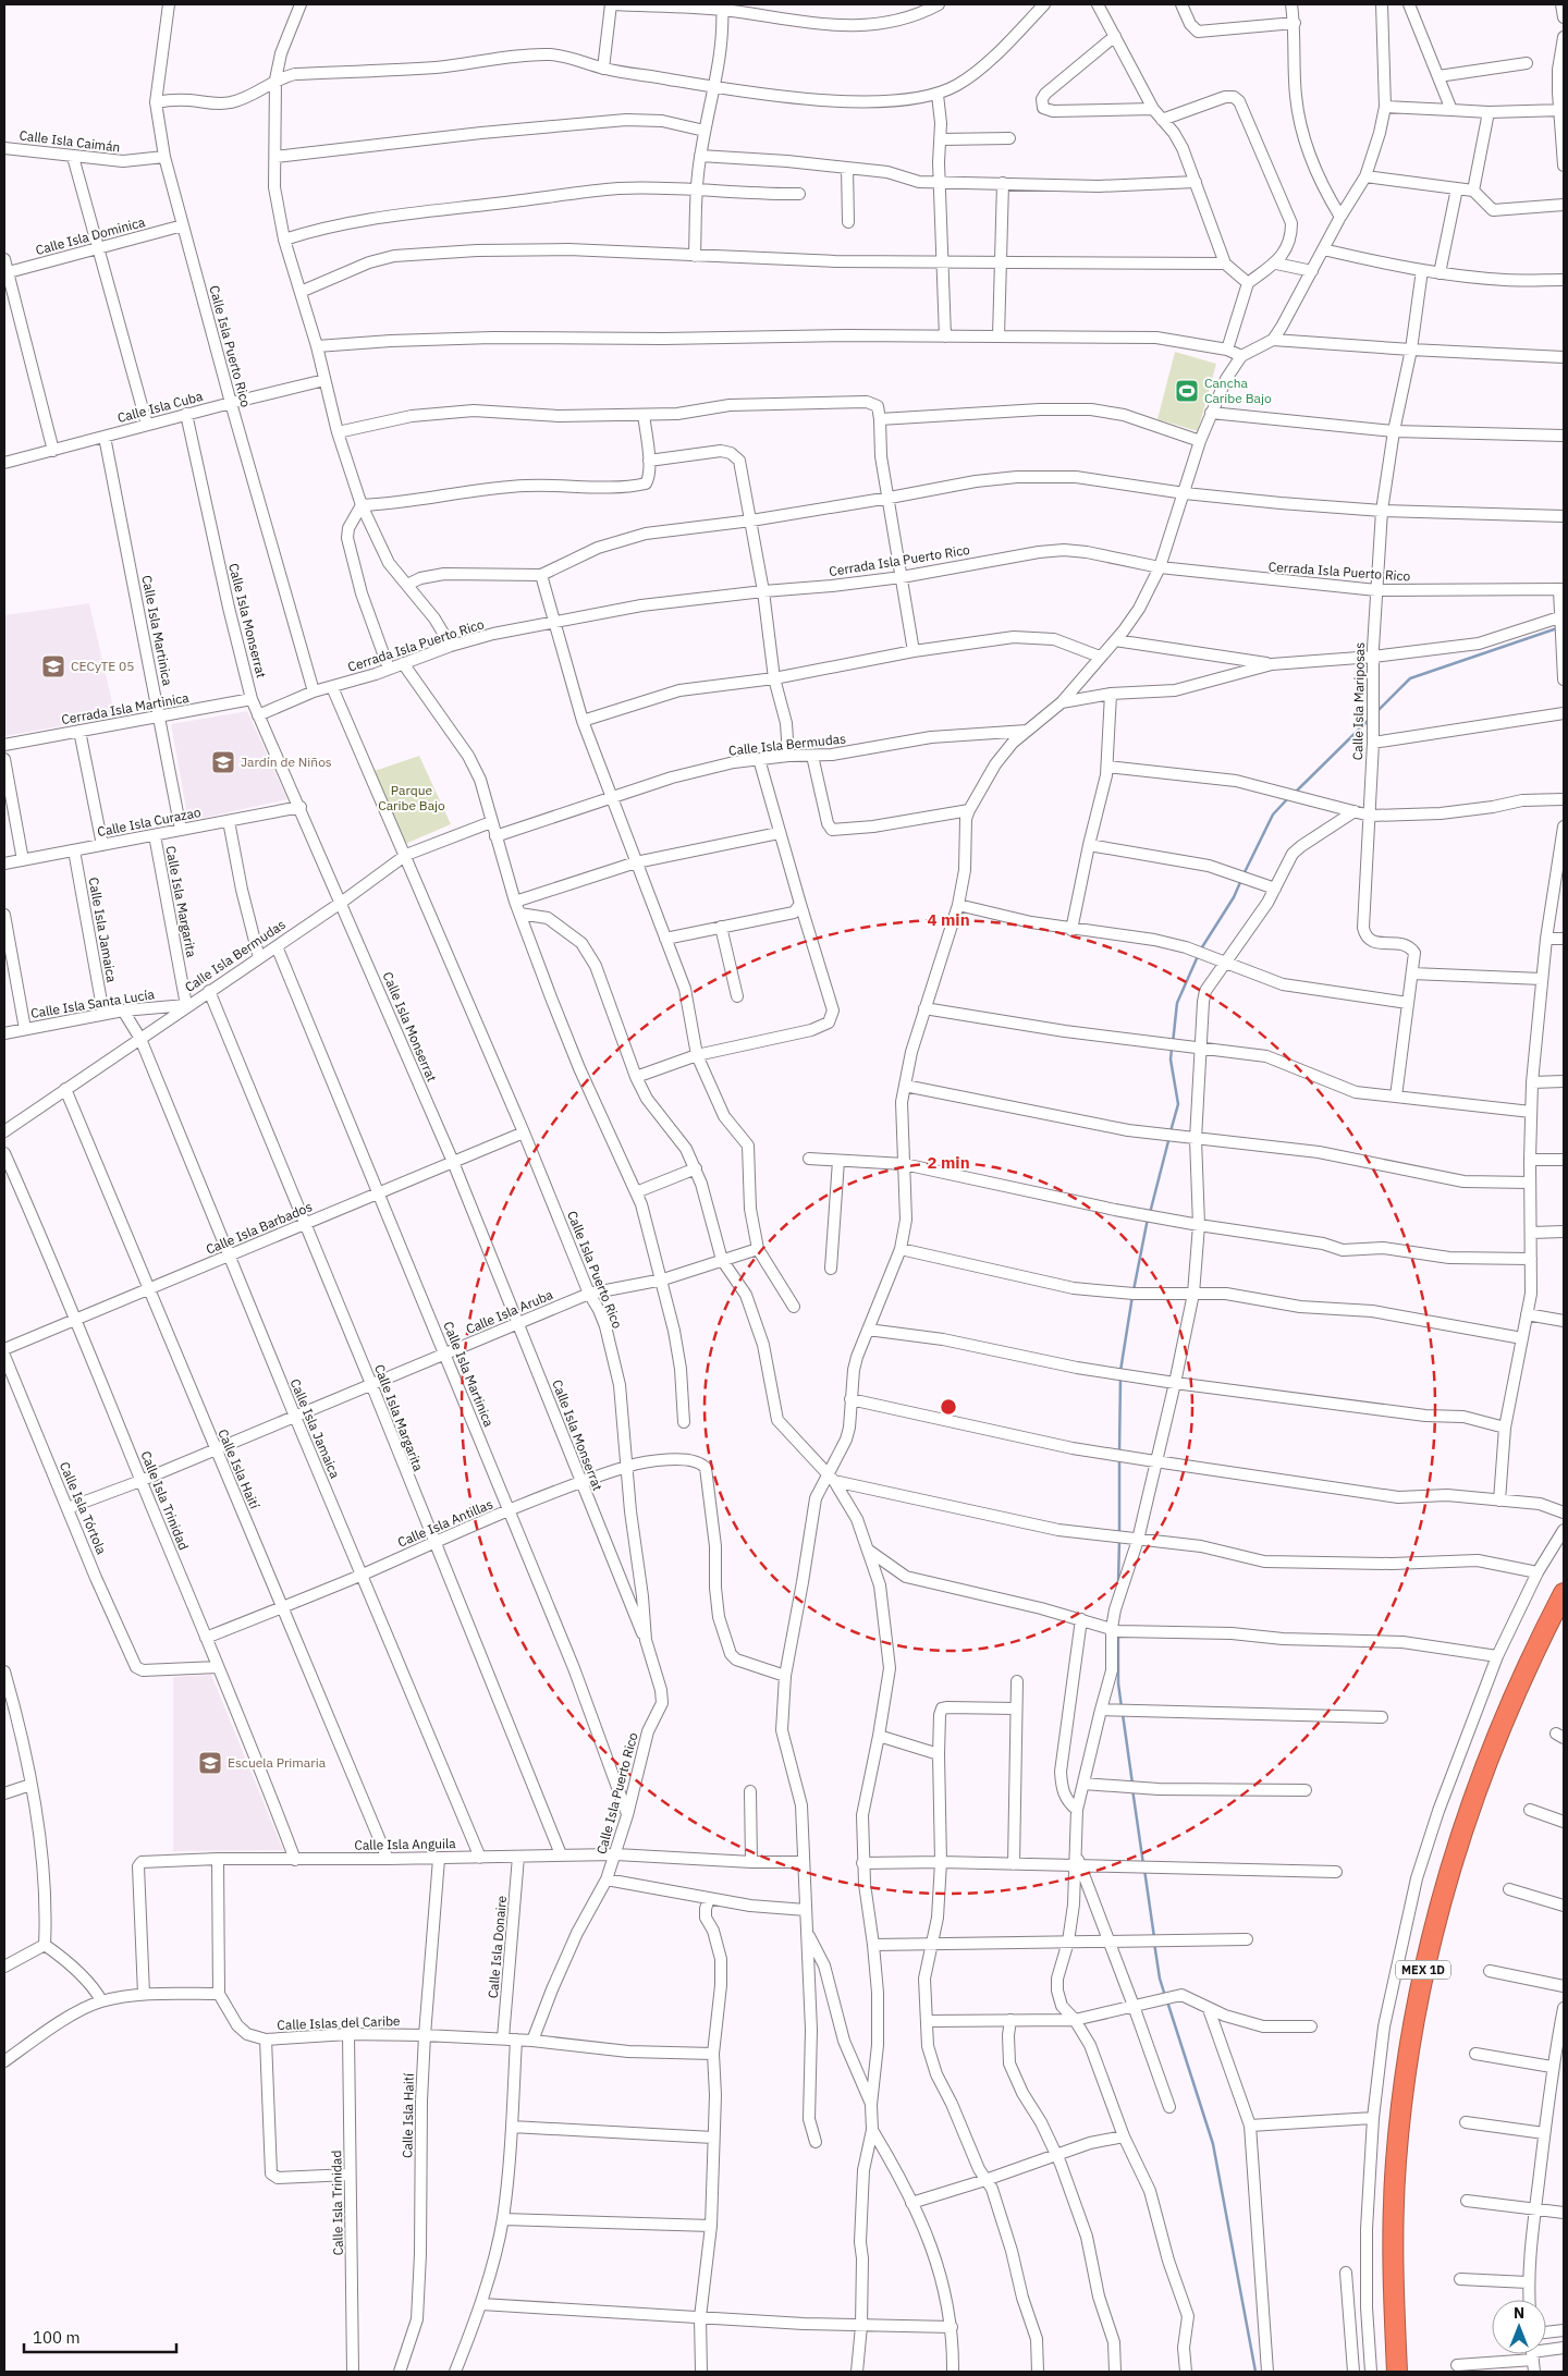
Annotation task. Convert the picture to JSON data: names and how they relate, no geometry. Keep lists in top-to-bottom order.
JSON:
{
  "streets": {
    "highway": ["MEX 1D"],
    "street": [
      "Calle Isla Caimán",
      "Calle Isla Dominica",
      "Calle Isla Puerto Rico",
      "Calle Isla Cuba",
      "Cerrada Isla Puerto Rico",
      "Calle Isla Monserrat",
      "Calle Isla Martinica",
      "Calle Isla Mariposas",
      "Cerrada Isla Martinica",
      "Calle Isla Bermudas",
      "Calle Isla Curazao",
      "Calle Isla Margarita",
      "Calle Isla Jamaica",
      "Calle Isla Santa Lucía",
      "Calle Isla Barbados",
      "Calle Isla Aruba",
      "Calle Isla Haití",
      "Calle Isla Trinidad",
      "Calle Isla Tórtola",
      "Calle Isla Antillas",
      "Calle Isla Anguila",
      "Calle Isla Donaire",
      "Calle Islas del Caribe"
    ]
  },
  "crossings": [
    ["Calle Isla Caimán", "Calle Isla Puerto Rico"],
    ["Calle Isla Dominica", "Calle Isla Puerto Rico"],
    ["Calle Isla Puerto Rico", "Calle Isla Cuba"],
    ["Calle Isla Puerto Rico", "Cerrada Isla Puerto Rico"],
    ["Calle Isla Puerto Rico", "Calle Isla Monserrat"],
    ["Calle Isla Puerto Rico", "Calle Isla Martinica"],
    ["Calle Isla Puerto Rico", "Calle Isla Bermudas"],
    ["Calle Isla Puerto Rico", "Calle Isla Barbados"],
    ["Calle Isla Puerto Rico", "Calle Isla Aruba"],
    ["Calle Isla Puerto Rico", "Calle Isla Antillas"],
    ["Calle Isla Puerto Rico", "Calle Isla Anguila"],
    ["Calle Isla Puerto Rico", "Calle Islas del Caribe"],
    ["Calle Isla Cuba", "Calle Isla Monserrat"],
    ["Calle Isla Cuba", "Calle Isla Martinica"],
    ["Cerrada Isla Puerto Rico", "Calle Isla Monserrat"],
    ["Cerrada Isla Puerto Rico", "Calle Isla Mariposas"],
    ["Calle Isla Monserrat", "Cerrada Isla Martinica"],
    ["Calle Isla Monserrat", "Calle Isla Bermudas"],
    ["Calle Isla Monserrat", "Calle Isla Curazao"],
    ["Calle Isla Monserrat", "Calle Isla Barbados"],
    ["Calle Isla Monserrat", "Calle Isla Aruba"],
    ["Calle Isla Monserrat", "Calle Isla Antillas"],
    ["Calle Isla Martinica", "Cerrada Isla Martinica"],
    ["Calle Isla Martinica", "Calle Isla Bermudas"],
    ["Calle Isla Martinica", "Calle Isla Curazao"],
    ["Calle Isla Martinica", "Calle Isla Barbados"],
    ["Calle Isla Martinica", "Calle Isla Aruba"],
    ["Calle Isla Martinica", "Calle Isla Antillas"],
    ["Calle Isla Bermudas", "Calle Isla Margarita"],
    ["Calle Isla Bermudas", "Calle Isla Jamaica"],
    ["Calle Isla Bermudas", "Calle Isla Santa Lucía"],
    ["Calle Isla Bermudas", "Calle Isla Haití"],
    ["Calle Isla Curazao", "Calle Isla Margarita"],
    ["Calle Isla Curazao", "Calle Isla Jamaica"],
    ["Calle Isla Margarita", "Calle Isla Santa Lucía"],
    ["Calle Isla Margarita", "Calle Isla Barbados"],
    ["Calle Isla Margarita", "Calle Isla Aruba"],
    ["Calle Isla Margarita", "Calle Isla Antillas"],
    ["Calle Isla Margarita", "Calle Isla Anguila"],
    ["Calle Isla Jamaica", "Calle Isla Santa Lucía"],
    ["Calle Isla Jamaica", "Calle Isla Barbados"],
    ["Calle Isla Jamaica", "Calle Isla Aruba"],
    ["Calle Isla Jamaica", "Calle Isla Antillas"],
    ["Calle Isla Jamaica", "Calle Isla Anguila"],
    ["Calle Isla Barbados", "Calle Isla Haití"],
    ["Calle Isla Barbados", "Calle Isla Trinidad"],
    ["Calle Isla Aruba", "Calle Isla Haití"],
    ["Calle Isla Aruba", "Calle Isla Trinidad"],
    ["Calle Isla Aruba", "Calle Isla Tórtola"],
    ["Calle Isla Haití", "Calle Isla Antillas"],
    ["Calle Isla Haití", "Calle Isla Anguila"],
    ["Calle Isla Haití", "Calle Islas del Caribe"],
    ["Calle Isla Trinidad", "Calle Isla Tórtola"],
    ["Calle Isla Trinidad", "Calle Isla Antillas"],
    ["Calle Isla Trinidad", "Calle Isla Anguila"],
    ["Calle Isla Trinidad", "Calle Islas del Caribe"],
    ["Calle Isla Anguila", "Calle Isla Donaire"],
    ["Calle Isla Donaire", "Calle Islas del Caribe"]
  ],
  "parks": ["Parque Caribe Bajo"],
  "places": {
    "sports": ["Cancha Caribe Bajo"],
    "school or university": ["CECyTE 05", "Jardín de Niños", "Escuela Primaria"]
  },
  "scale_bar": "100 m",
  "north": "top",
  "rings": ["4 min", "2 min"]
}
